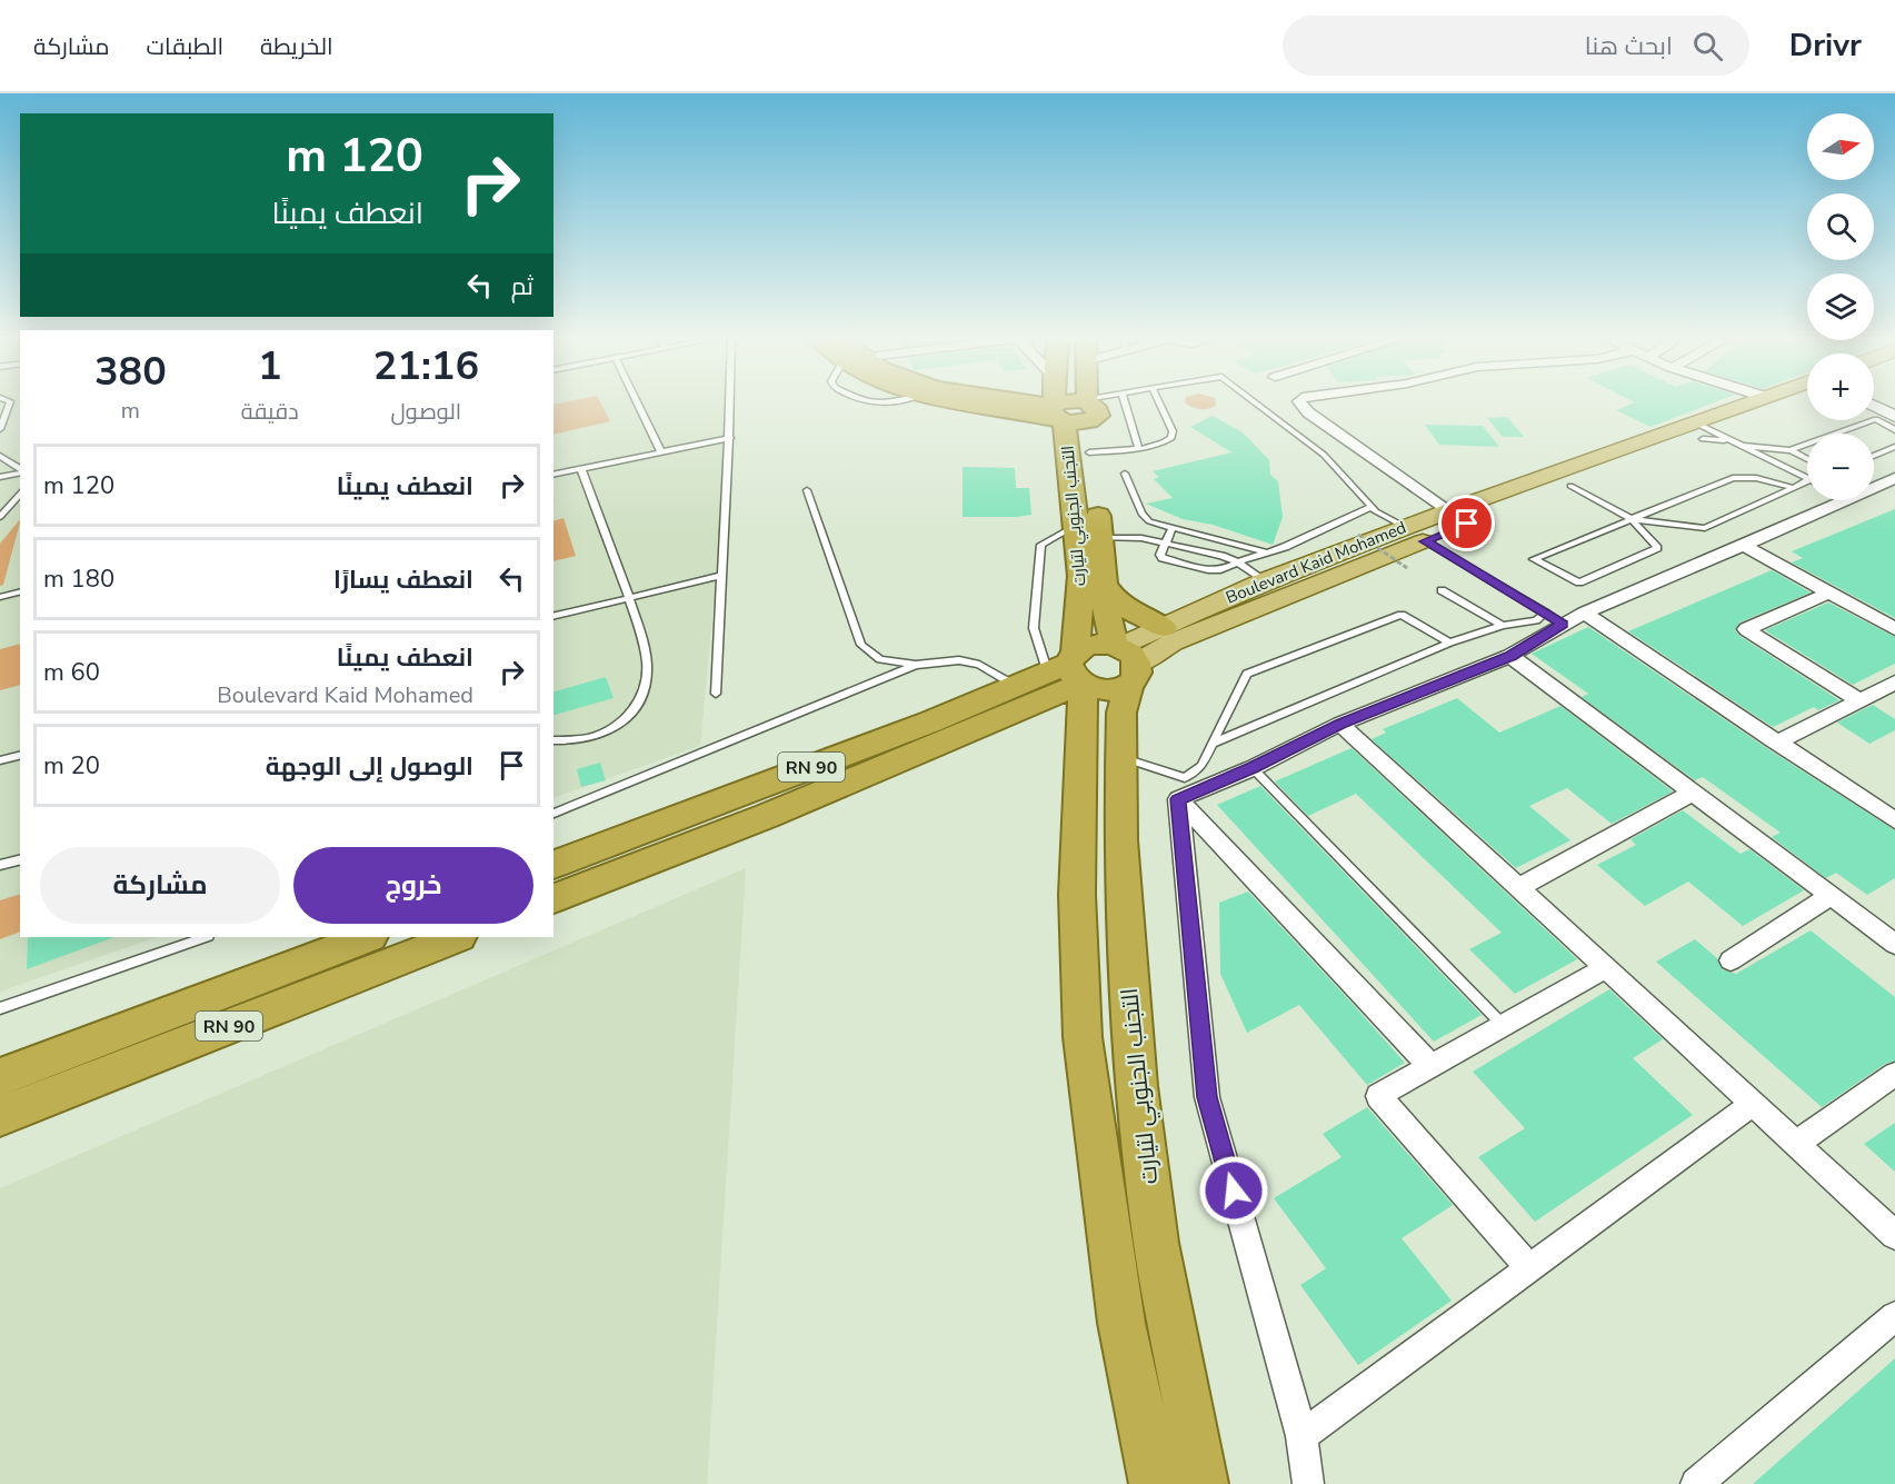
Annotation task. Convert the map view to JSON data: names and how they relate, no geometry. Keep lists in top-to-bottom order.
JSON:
{
  "streets": {
    "highway": ["التجنب الجنوبي لتيارت", "RN 90"],
    "main road": ["Boulevard Kaid Mohamed"]
  },
  "crossings": [
    ["التجنب الجنوبي لتيارت", "Boulevard Kaid Mohamed"],
    ["التجنب الجنوبي لتيارت", "RN 90"]
  ],
  "north": "right",
  "page": {
    "header": "Drivr",
    "search": "ابحث هنا",
    "nav": ["الخريطة", "الطبقات", "مشاركة"],
    "map_buttons": ["+", "−"],
    "turn": ["120 m", "انعطف يمينًا"],
    "then": "ثم",
    "eta": [
      "21:16",
      "الوصول",
      "1",
      "دقيقة",
      "380",
      "m"
    ],
    "list": [
      {
        "name": "انعطف يمينًا",
        "value": "120 m"
      },
      {
        "name": "انعطف يسارًا",
        "value": "180 m"
      },
      {
        "name": "انعطف يمينًا",
        "note": "Boulevard Kaid Mohamed",
        "value": "60 m"
      },
      {
        "name": "الوصول إلى الوجهة",
        "value": "20 m"
      }
    ],
    "buttons": ["خروج", "مشاركة"]
  }
}
